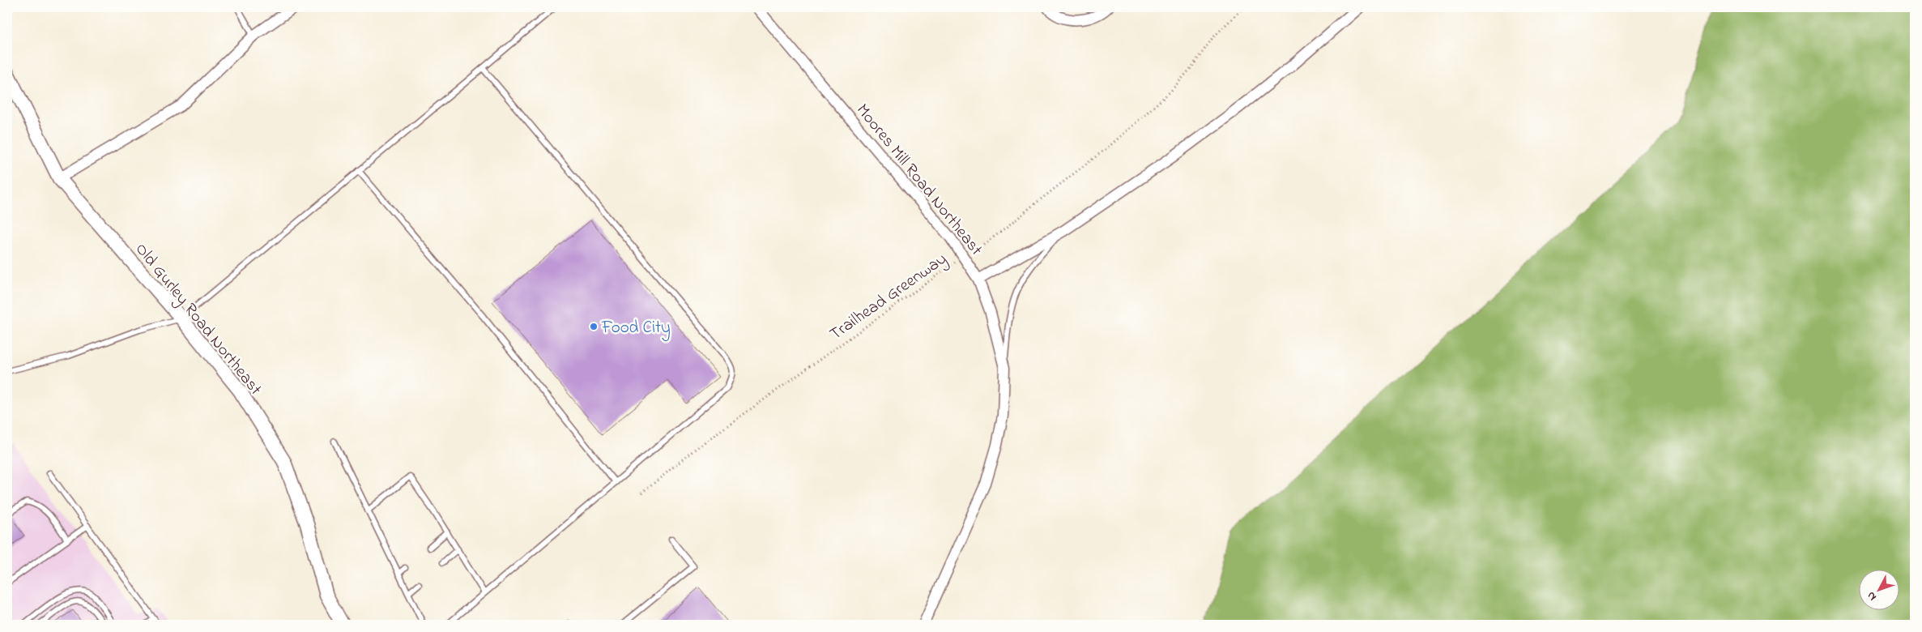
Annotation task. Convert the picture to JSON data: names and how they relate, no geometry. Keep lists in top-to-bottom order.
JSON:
{
  "streets": {
    "street": ["Moores Mill Road Northeast", "Old Gurley Road Northeast"],
    "path": ["Trailhead Greenway"]
  },
  "crossings": [
    ["Moores Mill Road Northeast", "Trailhead Greenway"]
  ],
  "places": ["Food City"],
  "north": "bottom left"
}
